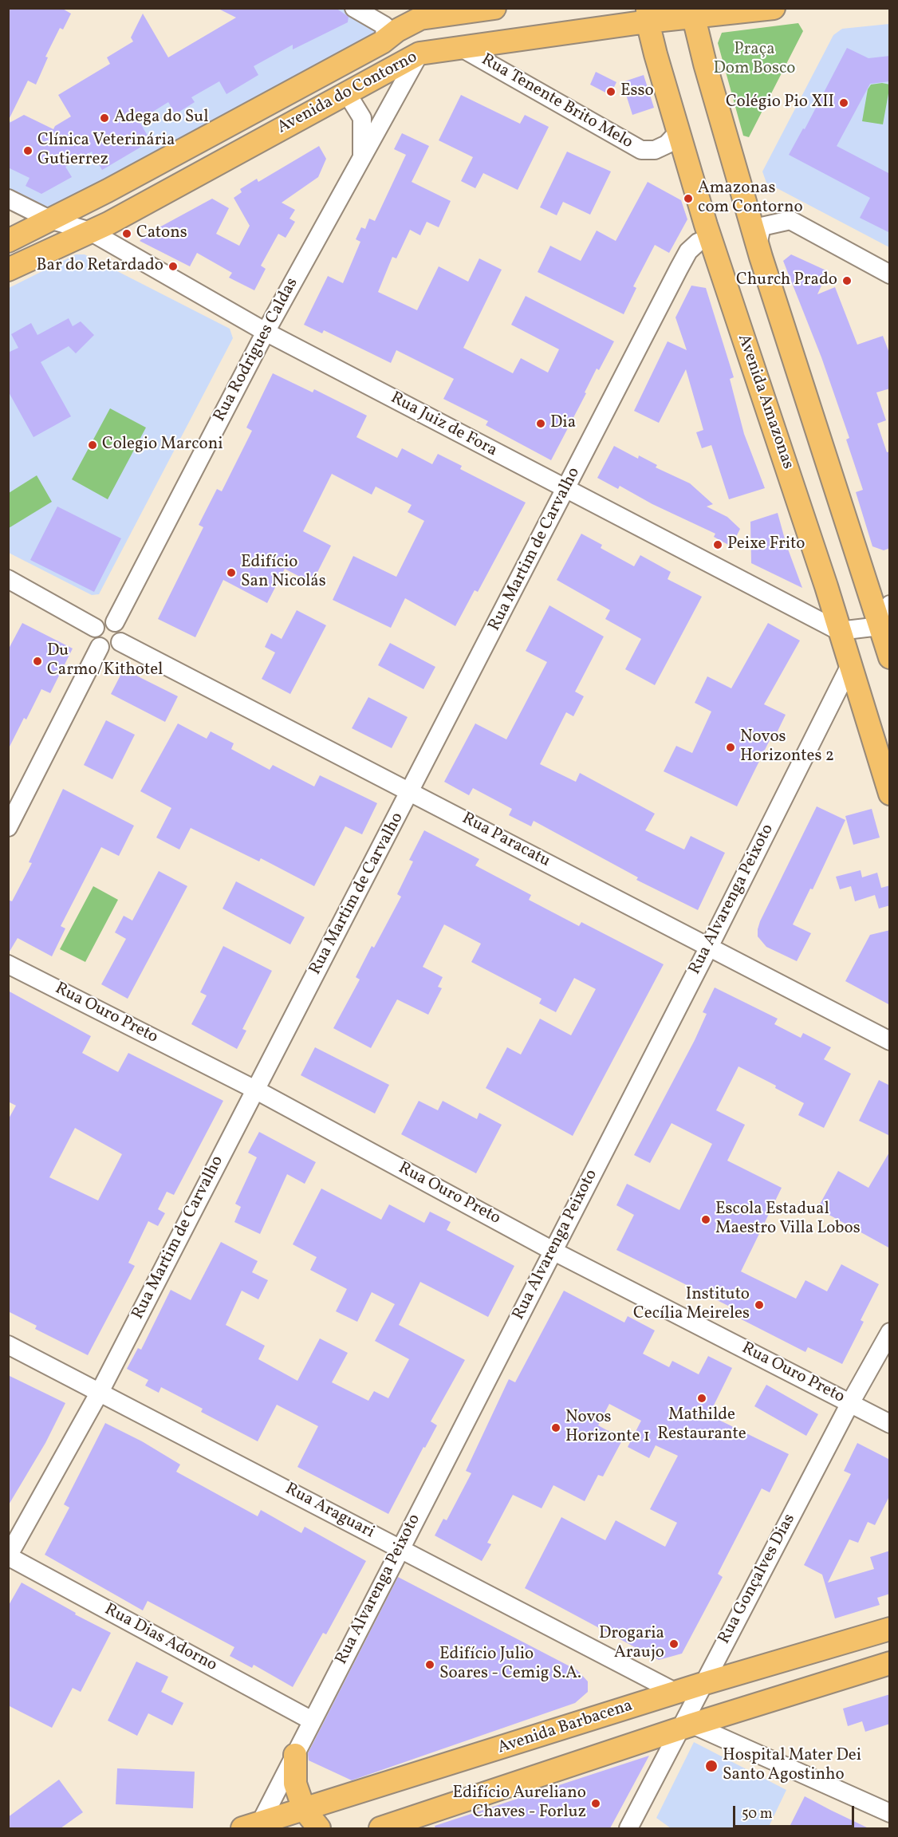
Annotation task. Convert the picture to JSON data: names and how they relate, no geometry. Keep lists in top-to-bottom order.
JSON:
{
  "streets": {
    "main road": ["Avenida do Contorno", "Avenida Amazonas", "Avenida Barbacena"],
    "street": [
      "Rua Tenente Brito Melo",
      "Rua Rodrigues Caldas",
      "Rua Juiz de Fora",
      "Rua Martim de Carvalho",
      "Rua Paracatu",
      "Rua Alvarenga Peixoto",
      "Rua Ouro Preto",
      "Rua Araguari",
      "Rua Gonçalves Dias",
      "Rua Dias Adorno"
    ]
  },
  "crossings": [
    ["Avenida do Contorno", "Rua Tenente Brito Melo"],
    ["Avenida do Contorno", "Rua Rodrigues Caldas"],
    ["Avenida do Contorno", "Avenida Amazonas"],
    ["Avenida do Contorno", "Rua Juiz de Fora"],
    ["Rua Tenente Brito Melo", "Avenida Amazonas"],
    ["Rua Rodrigues Caldas", "Rua Juiz de Fora"],
    ["Rua Rodrigues Caldas", "Rua Paracatu"],
    ["Avenida Amazonas", "Rua Juiz de Fora"],
    ["Avenida Amazonas", "Rua Martim de Carvalho"],
    ["Avenida Amazonas", "Rua Alvarenga Peixoto"],
    ["Rua Juiz de Fora", "Rua Martim de Carvalho"],
    ["Rua Martim de Carvalho", "Rua Paracatu"],
    ["Rua Martim de Carvalho", "Rua Ouro Preto"],
    ["Rua Martim de Carvalho", "Rua Araguari"],
    ["Rua Martim de Carvalho", "Rua Dias Adorno"],
    ["Rua Paracatu", "Rua Alvarenga Peixoto"],
    ["Rua Alvarenga Peixoto", "Rua Ouro Preto"],
    ["Rua Alvarenga Peixoto", "Rua Araguari"],
    ["Rua Alvarenga Peixoto", "Rua Dias Adorno"],
    ["Rua Alvarenga Peixoto", "Avenida Barbacena"],
    ["Rua Ouro Preto", "Rua Gonçalves Dias"],
    ["Rua Araguari", "Avenida Barbacena"],
    ["Rua Gonçalves Dias", "Avenida Barbacena"]
  ],
  "parks": ["Praça Dom Bosco"],
  "places": [
    "Esso",
    "Colégio Pio XII",
    "Adega do Sul",
    "Clínica Veterinária Gutierrez",
    "Amazonas com Contorno",
    "Catons",
    "Bar do Retardado",
    "Church Prado",
    "Dia",
    "Colegio Marconi",
    "Peixe Frito",
    "Edifício San Nicolás",
    "Du Carmo/Kithotel",
    "Novos Horizontes 2",
    "Escola Estadual Maestro Villa Lobos",
    "Instituto Cecília Meireles",
    "Mathilde Restaurante",
    "Novos Horizonte 1",
    "Drogaria Araujo",
    "Edifício Julio Soares - Cemig S.A.",
    "Hospital Mater Dei Santo Agostinho",
    "Edifício Aureliano Chaves - Forluz"
  ],
  "scale_bar": "50 m"
}
